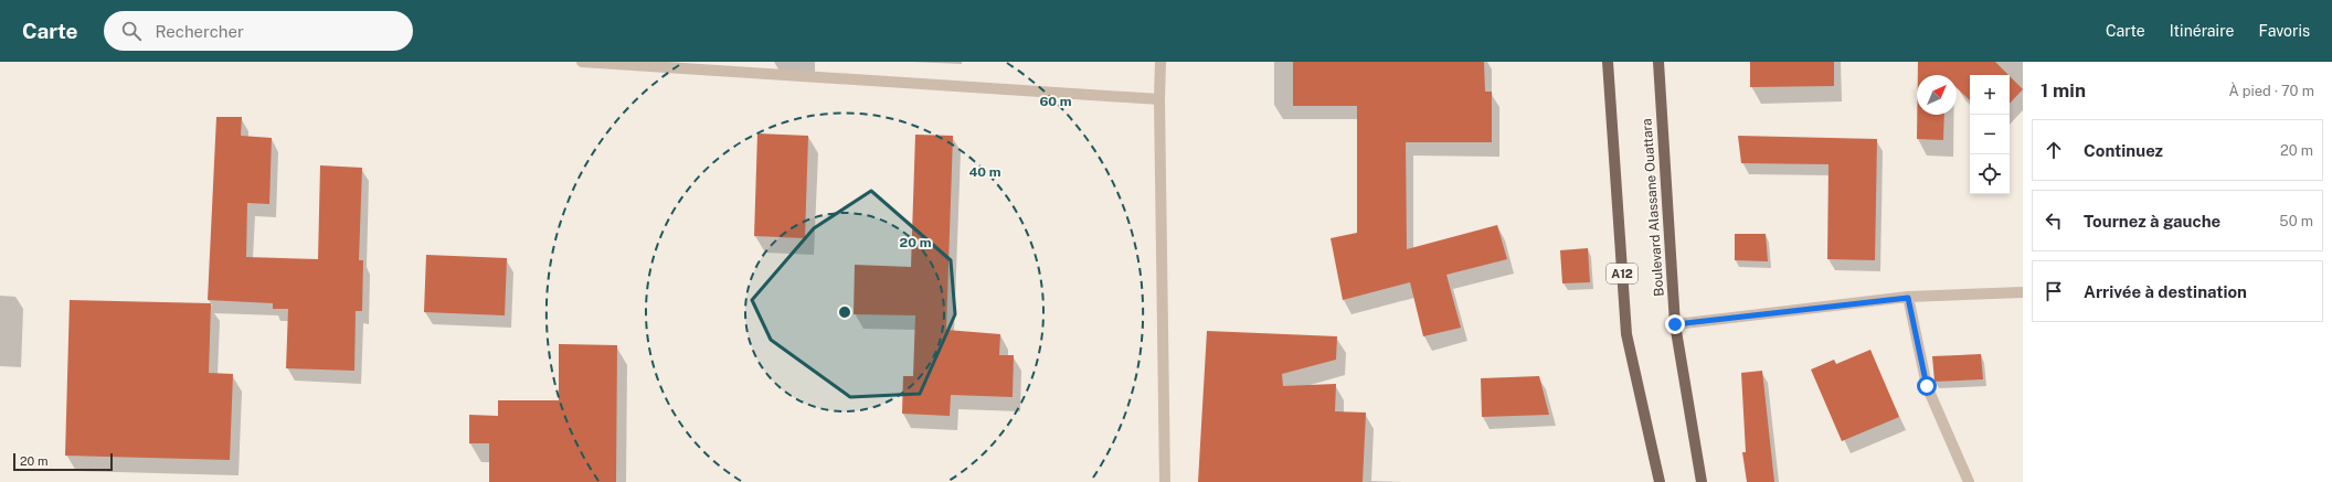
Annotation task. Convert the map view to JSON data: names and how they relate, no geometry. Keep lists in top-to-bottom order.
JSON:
{
  "streets": {
    "main road": ["Boulevard Alassane Ouattara", "A12"]
  },
  "scale_bar": "20 m",
  "north": "top right",
  "page": {
    "header": "Carte",
    "search": "Rechercher",
    "nav": ["Carte", "Itinéraire", "Favoris"],
    "heading": ["1 min", "À pied · 70 m"],
    "map_buttons": ["+", "−"],
    "list": [
      ["Continuez", "20 m"],
      ["Tournez à gauche", "50 m"],
      "Arrivée à destination"
    ],
    "scale": "20 m"
  },
  "rings": ["60 m", "40 m", "20 m"]
}
